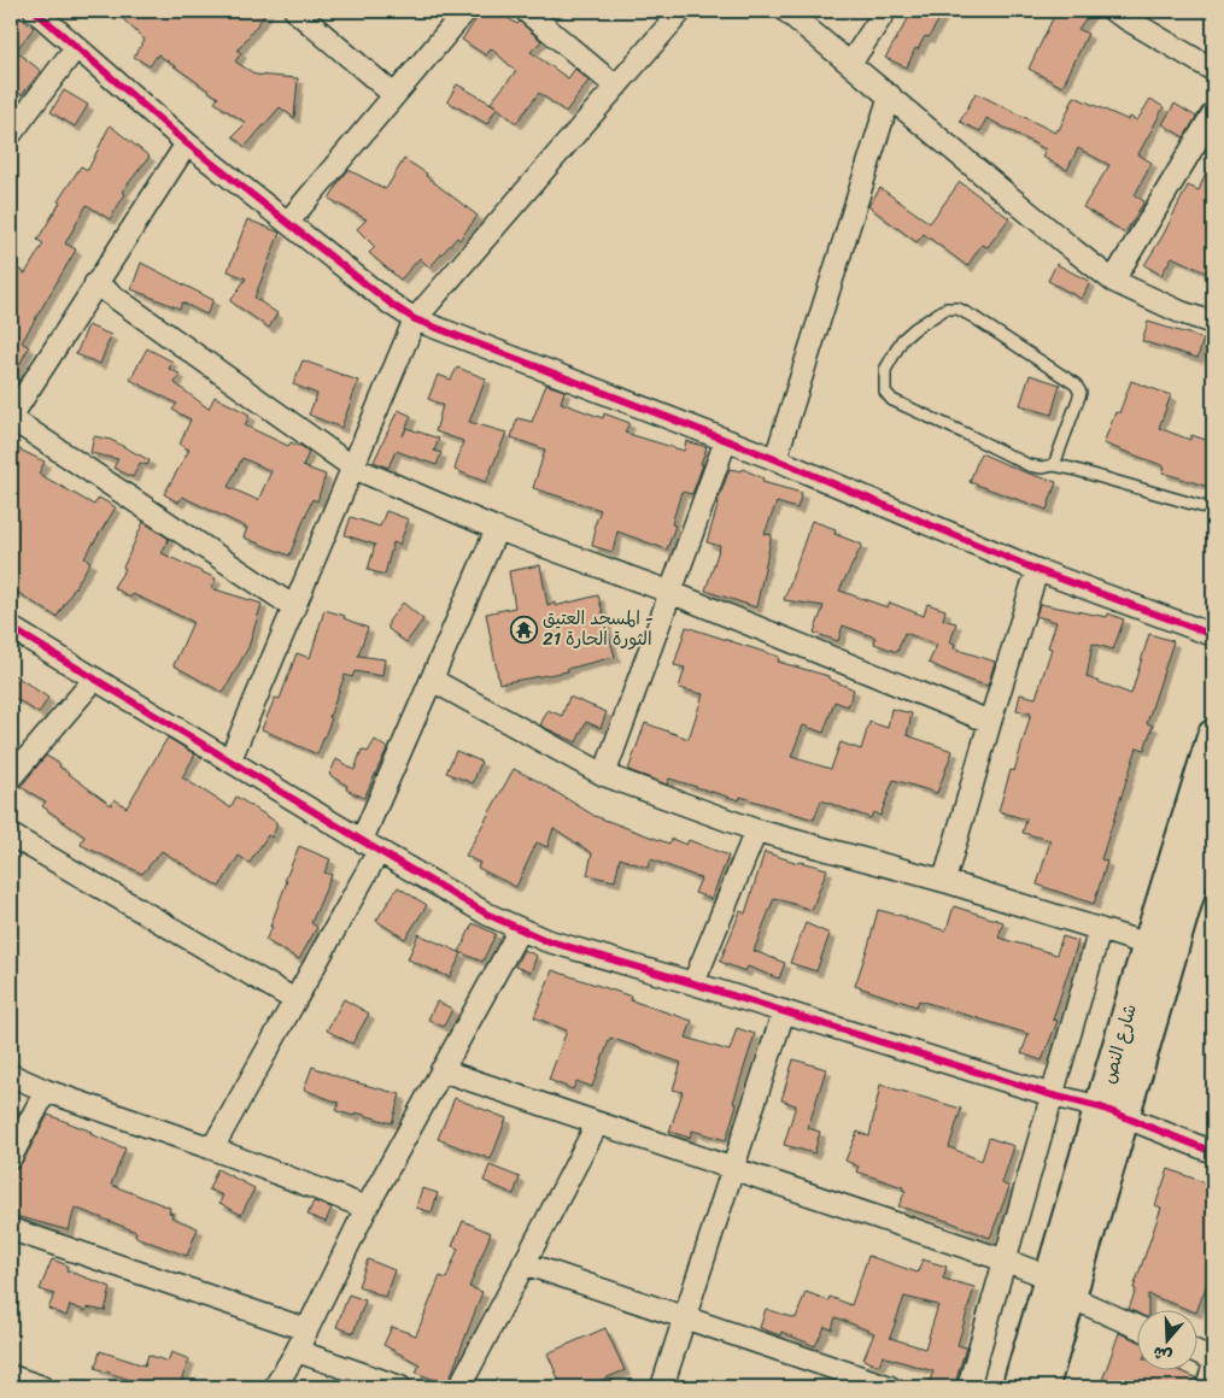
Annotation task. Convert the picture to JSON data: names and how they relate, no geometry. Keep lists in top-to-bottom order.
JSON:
{
  "streets": {
    "main road": ["شارع النص"]
  },
  "places": {
    "temple": ["المسجد العتيق - الثورة الحارة 21"]
  },
  "north": "bottom"
}
